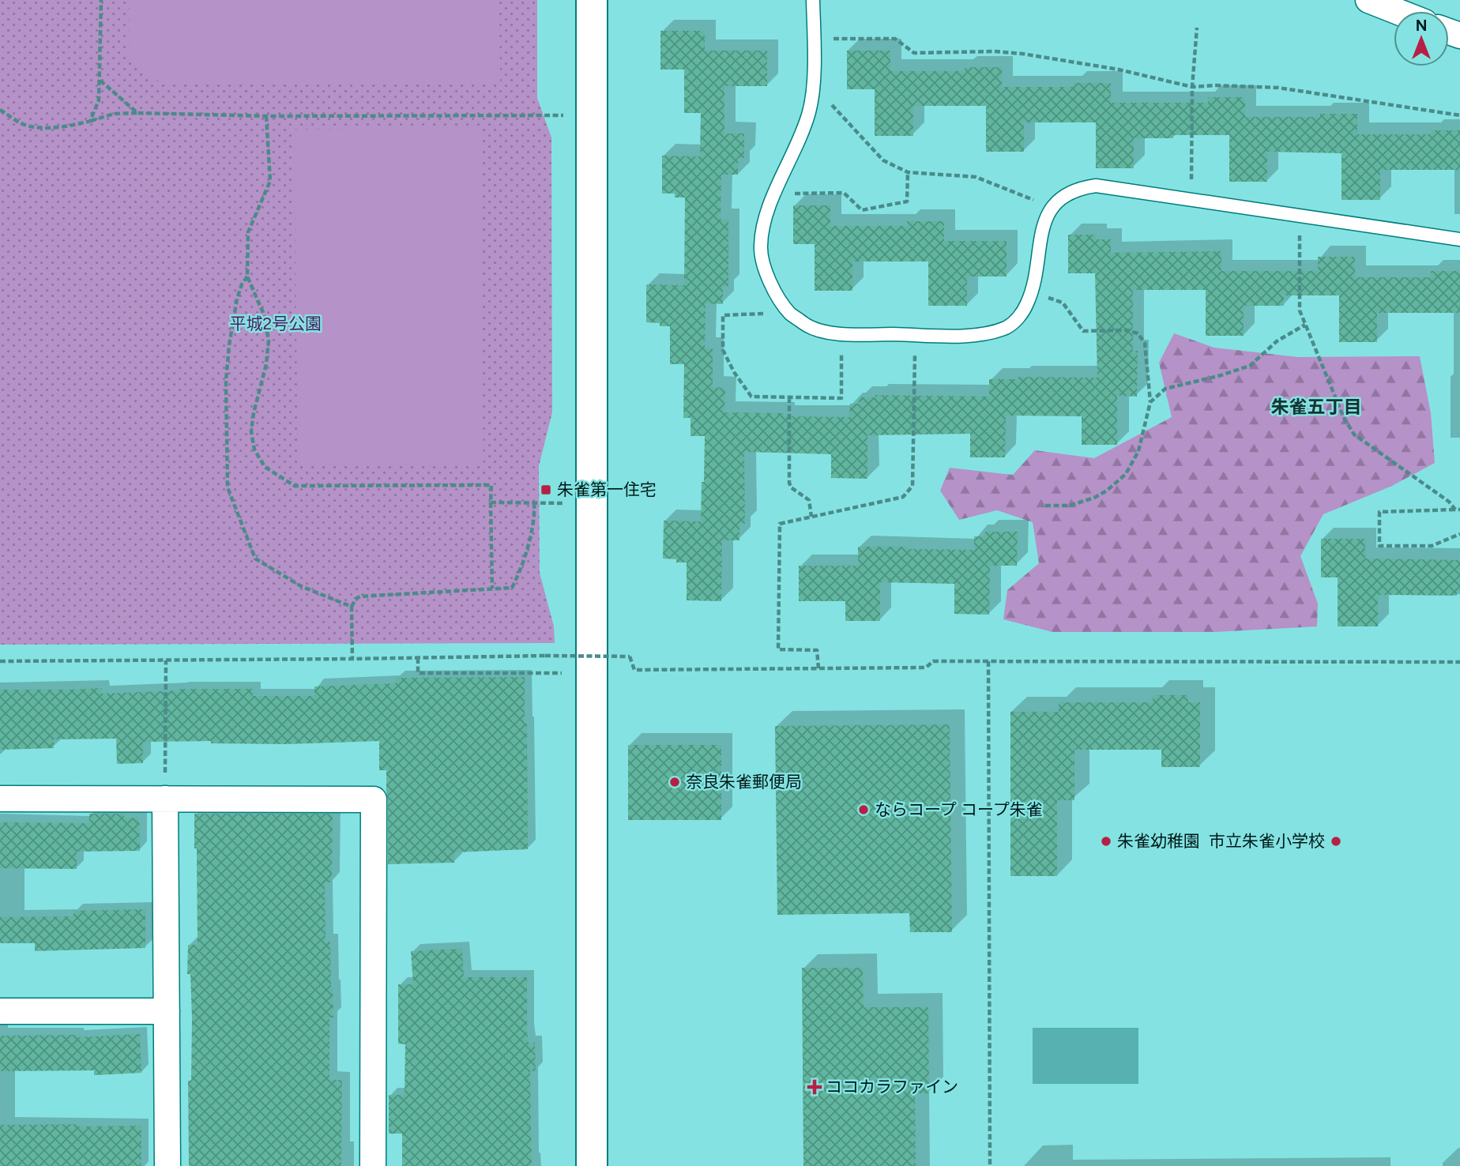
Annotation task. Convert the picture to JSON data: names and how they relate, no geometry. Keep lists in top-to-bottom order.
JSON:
{
  "districts": ["朱雀五丁目"],
  "parks": ["平城2号公園"],
  "places": {
    "transit": ["朱雀第一住宅"],
    "other": [
      "奈良朱雀郵便局",
      "ならコープ コープ朱雀",
      "朱雀幼稚園",
      "市立朱雀小学校"
    ],
    "health": ["ココカラファイン"]
  },
  "north": "top"
}
